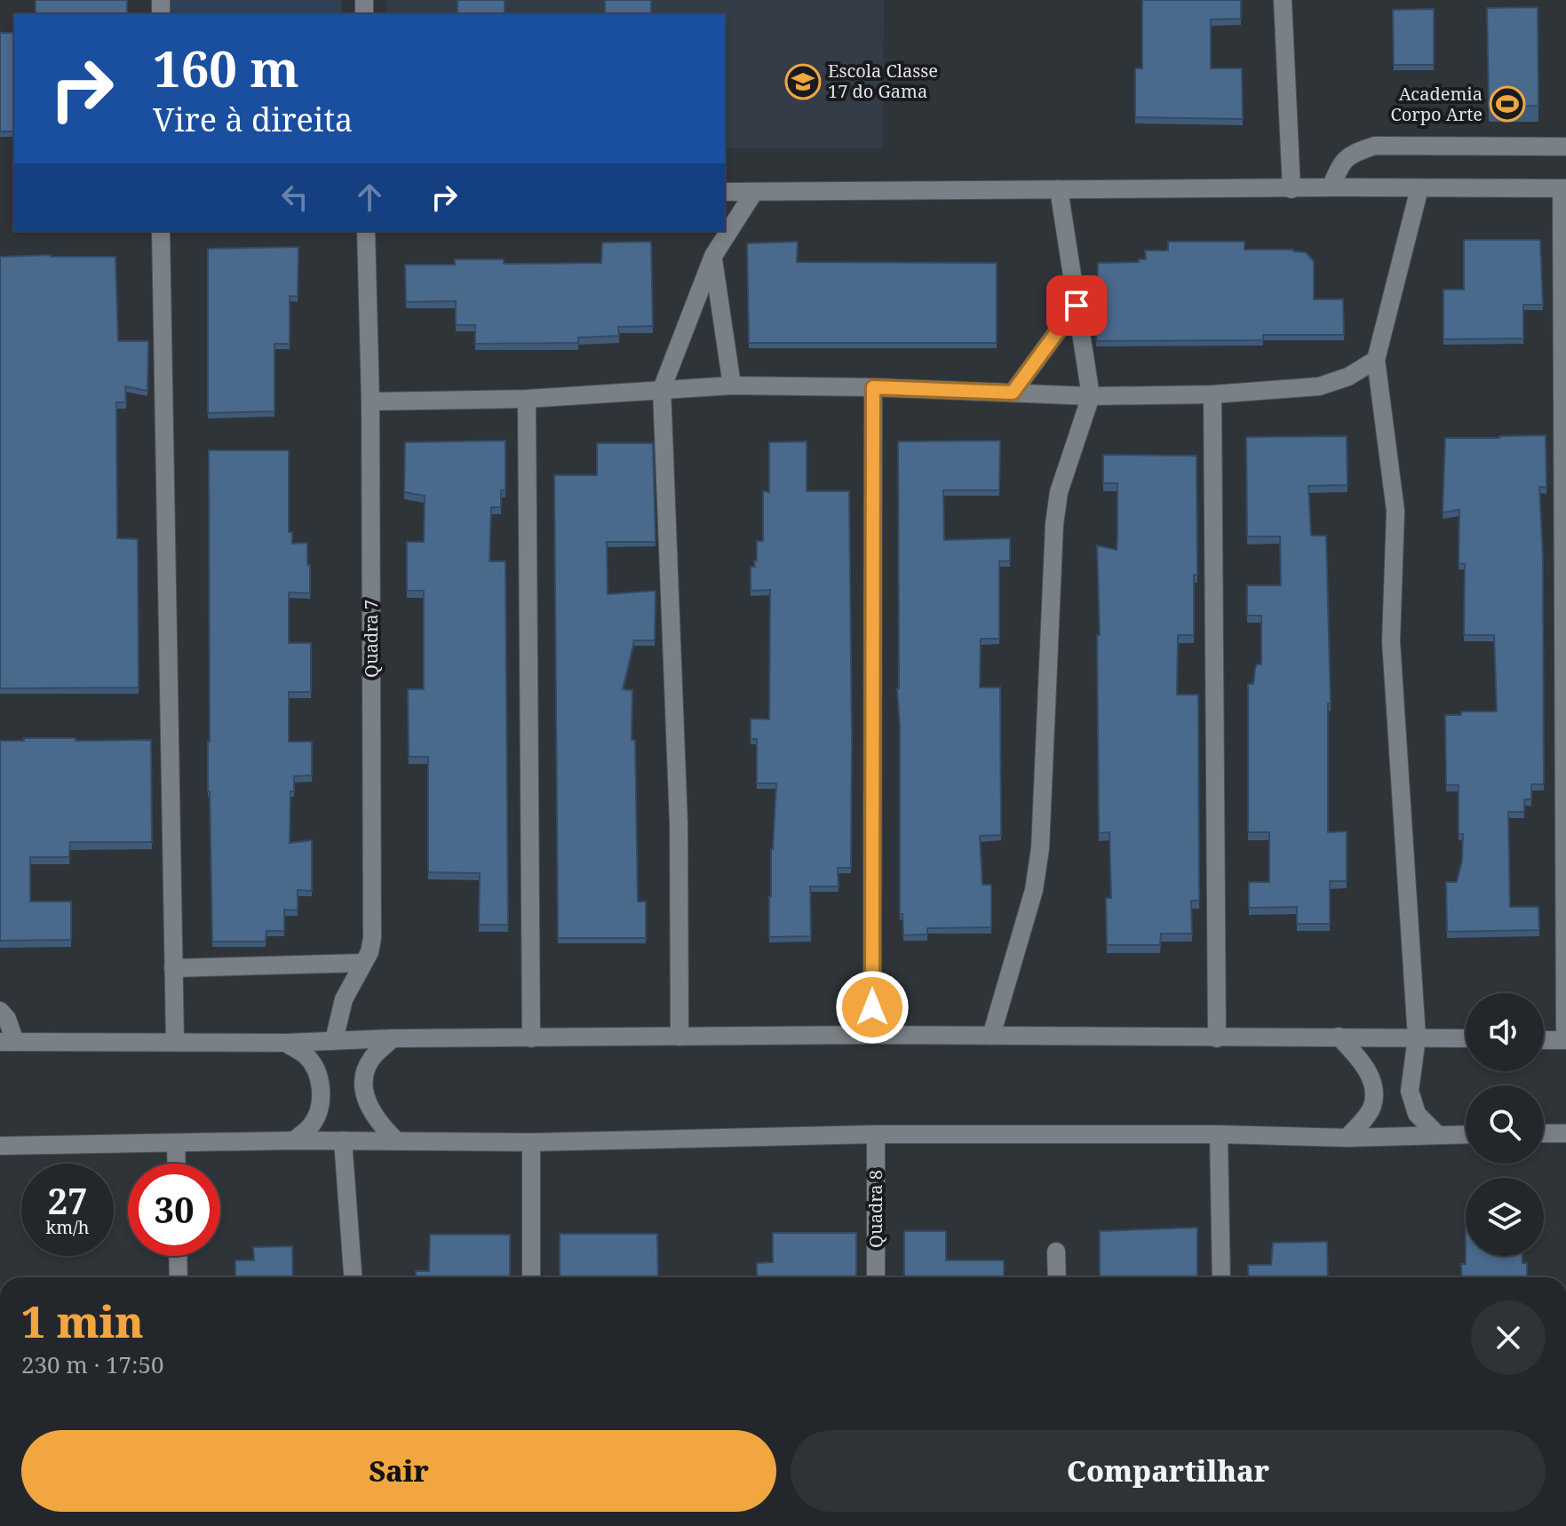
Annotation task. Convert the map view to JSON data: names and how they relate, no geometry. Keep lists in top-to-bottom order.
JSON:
{
  "streets": {
    "street": ["Quadra 7", "Quadra 8"]
  },
  "places": {
    "school or university": ["Escola Classe 17 do Gama"],
    "sports": ["Academia Corpo Arte"]
  },
  "page": {
    "turn": ["160 m", "Vire à direita"],
    "speed": "27 km/h",
    "limit": "30",
    "heading": ["1 min", "230 m · 17:50"],
    "buttons": ["Sair", "Compartilhar"]
  }
}
